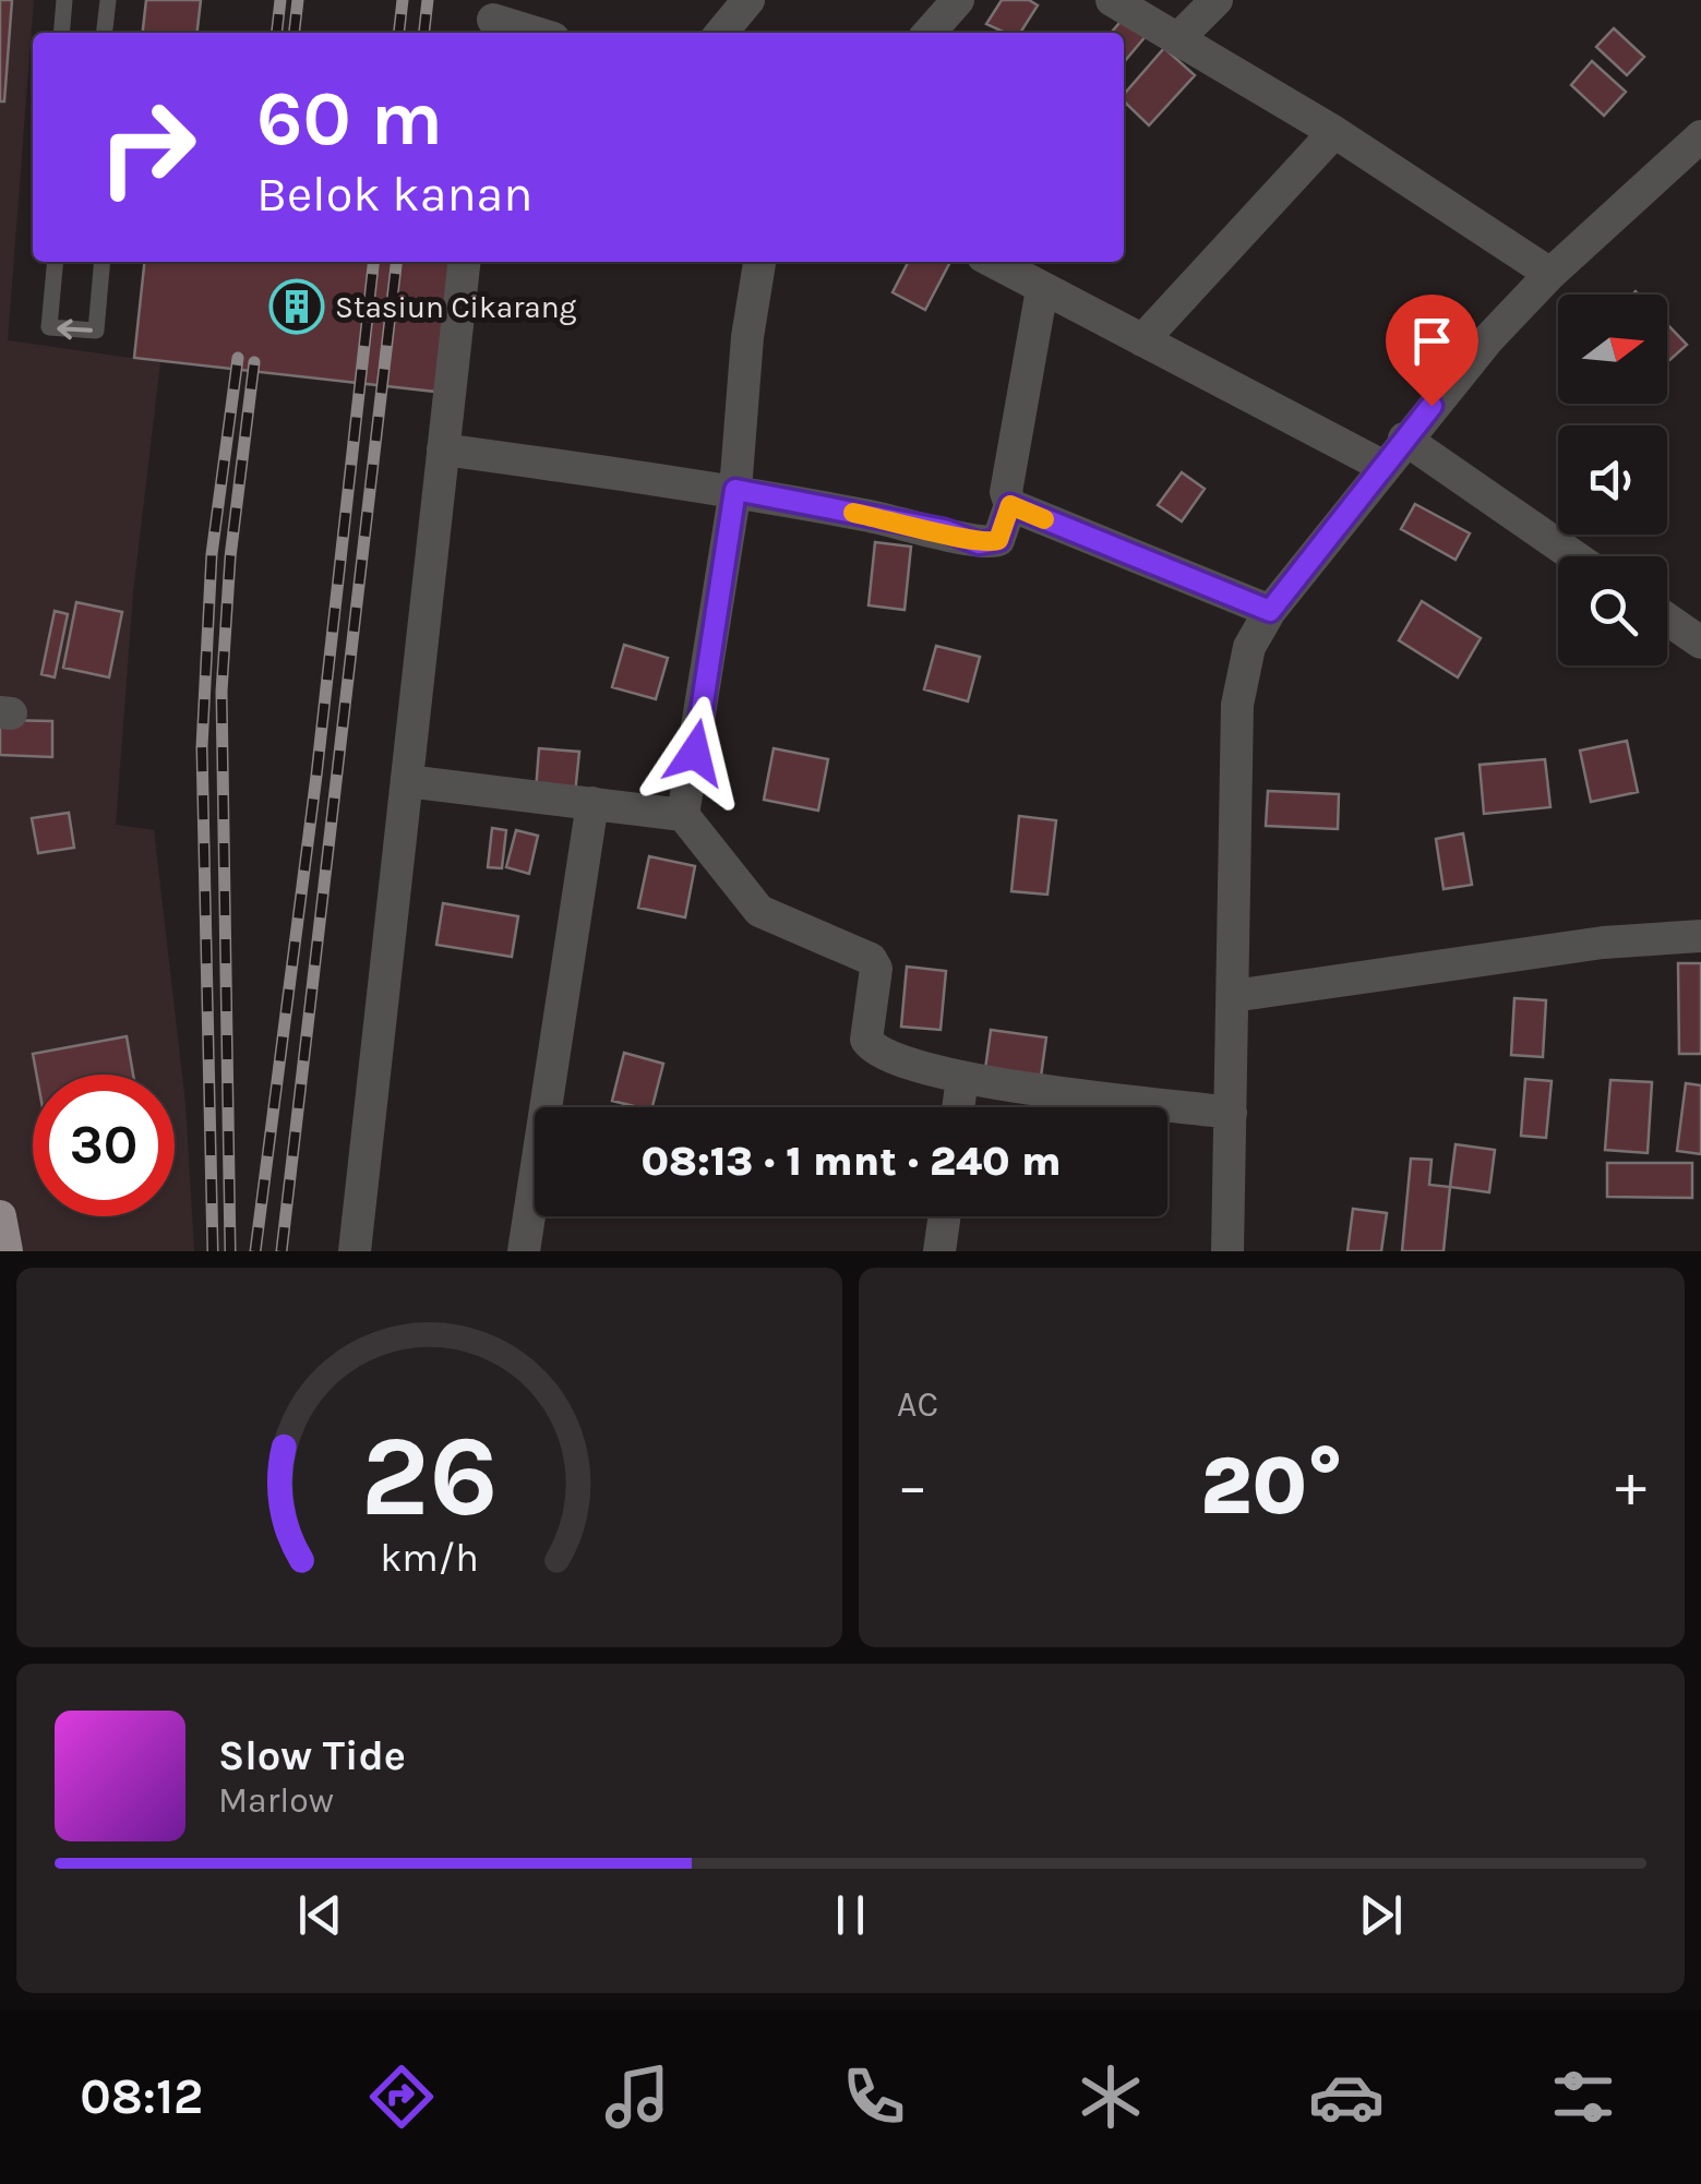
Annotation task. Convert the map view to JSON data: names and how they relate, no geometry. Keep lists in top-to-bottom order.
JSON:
{
  "places": {
    "building": ["Stasiun Cikarang"]
  },
  "north": "right",
  "page": {
    "turn": ["60 m", "Belok kanan"],
    "limit": "30",
    "trip": "08:13 · 1 mnt · 240 m",
    "tile": "AC",
    "heat": ["−", "20°", "+"],
    "song": ["Slow Tide", "Marlow"],
    "tabs": "08:12",
    "gauge": ["26", "km/h"]
  }
}
